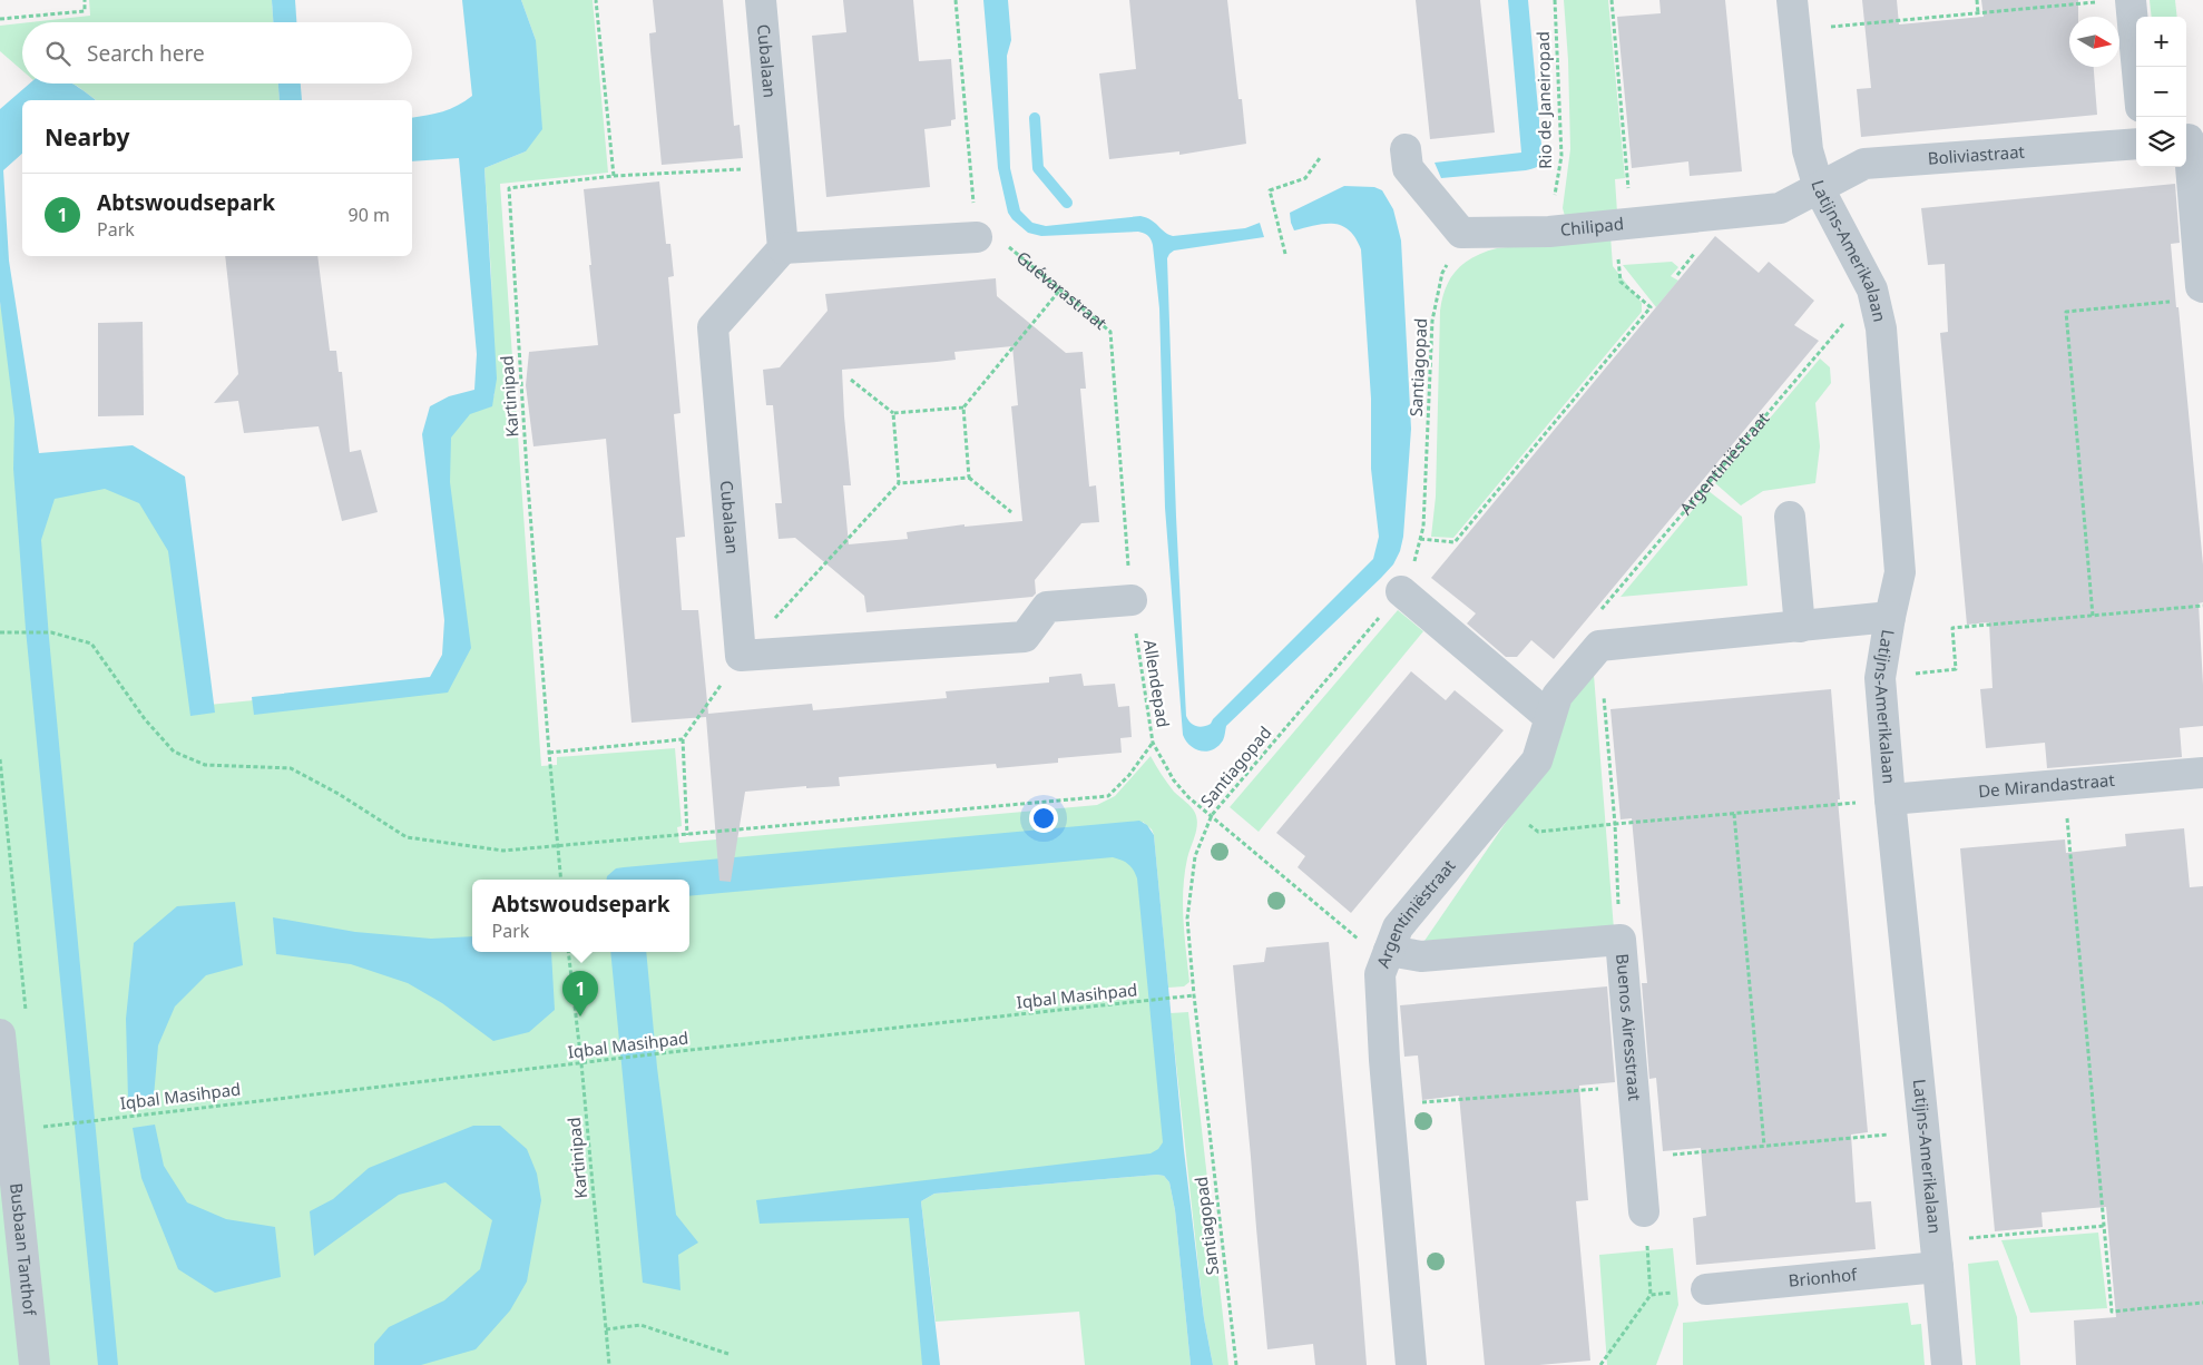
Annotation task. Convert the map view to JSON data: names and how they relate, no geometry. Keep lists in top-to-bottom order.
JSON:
{
  "streets": {
    "street": [
      "Cubalaan",
      "Boliviastraat",
      "Chilipad",
      "Latijns-Amerikalaan",
      "Argentiniëstraat",
      "De Mirandastraat",
      "Buenos Airesstraat",
      "Busbaan Tanthof",
      "Brionhof"
    ],
    "path": [
      "Rio de Janeiropad",
      "Guévarastraat",
      "Santiagopad",
      "Kartinipad",
      "Allendepad",
      "Iqbal Masihpad"
    ]
  },
  "crossings": [
    ["Cubalaan", "Guévarastraat"],
    ["Cubalaan", "Allendepad"],
    ["Rio de Janeiropad", "Chilipad"],
    ["Boliviastraat", "Chilipad"],
    ["Boliviastraat", "Latijns-Amerikalaan"],
    ["Chilipad", "Latijns-Amerikalaan"],
    ["Chilipad", "Santiagopad"],
    ["Latijns-Amerikalaan", "Argentiniëstraat"],
    ["Latijns-Amerikalaan", "De Mirandastraat"],
    ["Latijns-Amerikalaan", "Brionhof"],
    ["Guévarastraat", "Allendepad"],
    ["Santiagopad", "Allendepad"],
    ["Santiagopad", "Iqbal Masihpad"],
    ["Kartinipad", "Iqbal Masihpad"],
    ["Argentiniëstraat", "Allendepad"],
    ["Argentiniëstraat", "Buenos Airesstraat"],
    ["Allendepad", "Buenos Airesstraat"]
  ],
  "north": "right",
  "page": {
    "map_buttons": ["+", "−"],
    "search": "Search here",
    "heading": "Nearby",
    "list": [
      {
        "mark": "1",
        "name": "Abtswoudsepark",
        "note": "Park",
        "value": "90 m"
      }
    ],
    "popup": ["Abtswoudsepark", "Park"],
    "pins": "1"
  }
}
